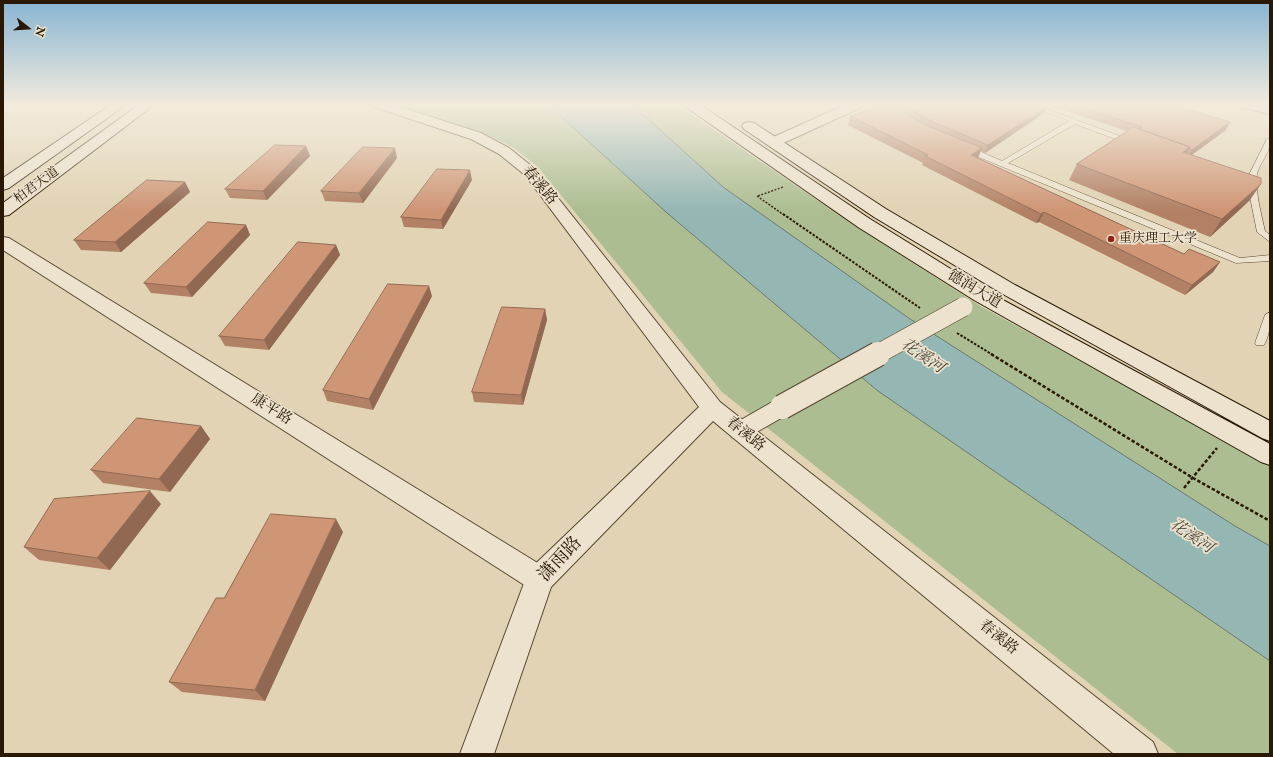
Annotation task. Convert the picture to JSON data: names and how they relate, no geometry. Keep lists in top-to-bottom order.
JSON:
{
  "streets": {
    "street": [
      "柏君大道",
      "春溪路",
      "德润大道",
      "康平路",
      "潇雨路"
    ]
  },
  "crossings": [
    ["春溪路", "潇雨路"],
    ["康平路", "潇雨路"]
  ],
  "water": ["花溪河"],
  "places": ["重庆理工大学"],
  "north": "right"
}
